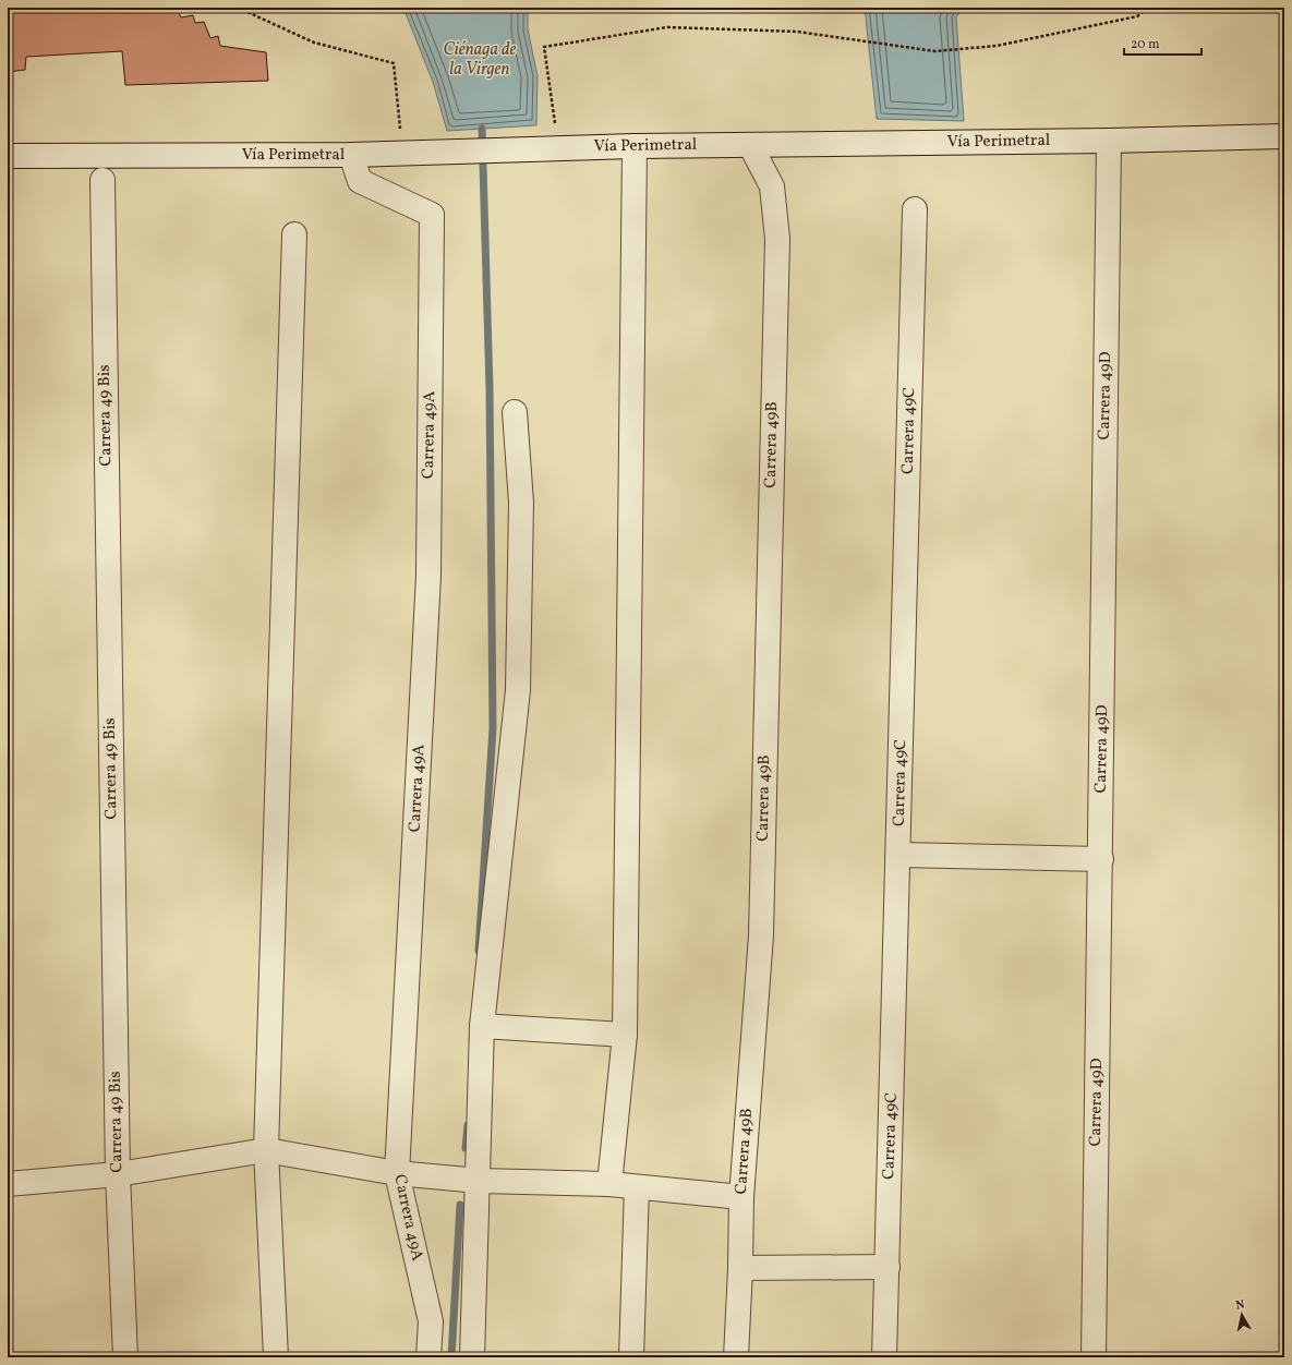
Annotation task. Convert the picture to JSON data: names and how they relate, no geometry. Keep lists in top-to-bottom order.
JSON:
{
  "streets": {
    "street": [
      "Vía Perimetral",
      "Carrera 49D",
      "Carrera 49 Bis",
      "Carrera 49C",
      "Carrera 49A",
      "Carrera 49B"
    ]
  },
  "crossings": [
    ["Vía Perimetral", "Carrera 49D"],
    ["Vía Perimetral", "Carrera 49A"],
    ["Vía Perimetral", "Carrera 49B"]
  ],
  "water": ["Ciénaga de la Virgen"],
  "scale_bar": "20 m",
  "north": "top"
}
